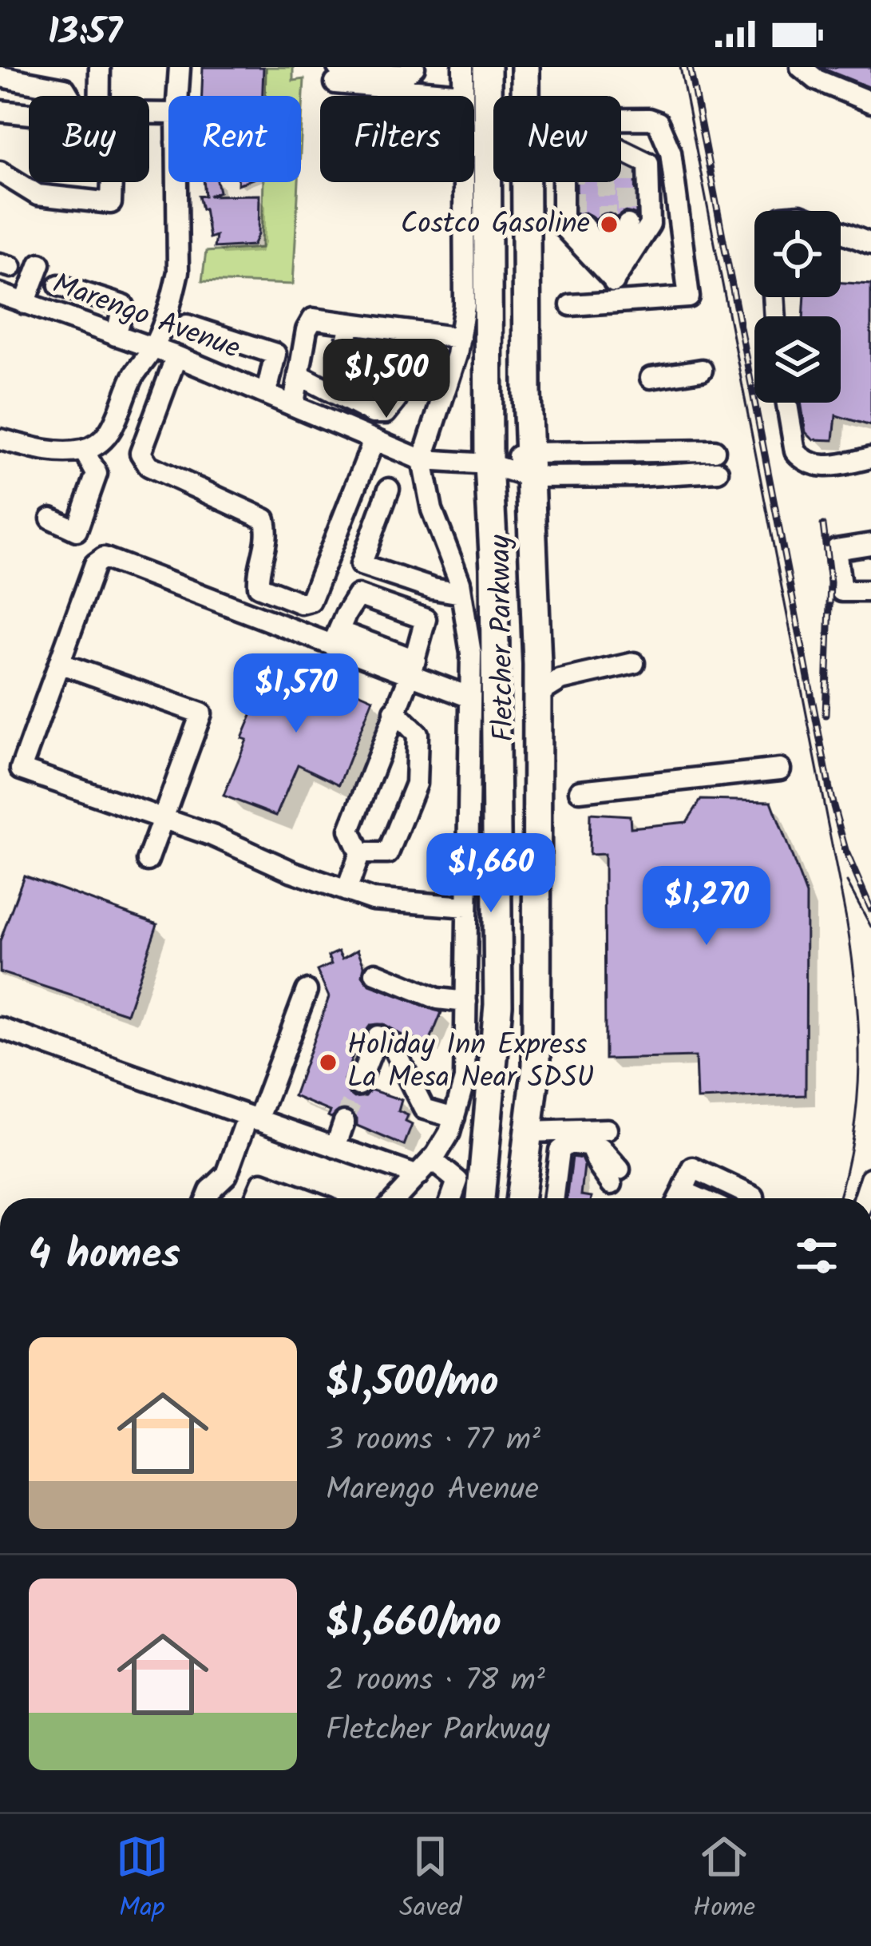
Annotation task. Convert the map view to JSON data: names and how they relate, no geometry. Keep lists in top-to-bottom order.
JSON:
{
  "streets": {
    "main road": ["Fletcher Parkway"],
    "street": ["Marengo Avenue"]
  },
  "crossings": [
    ["Marengo Avenue", "Fletcher Parkway"]
  ],
  "places": ["Costco Gasoline", "Holiday Inn Express La Mesa Near SDSU"],
  "page": {
    "status": "13:57",
    "chip": [
      "Buy",
      "Rent",
      "Filters",
      "New"
    ],
    "price": [
      "$1,500",
      "$1,570",
      "$1,660",
      "$1,270"
    ],
    "heading": "4 homes",
    "list": [
      {
        "name": "$1,500/mo",
        "note": "3 rooms · 77 m² · Marengo Avenue"
      },
      {
        "name": "$1,660/mo",
        "note": "2 rooms · 78 m² · Fletcher Parkway"
      }
    ],
    "tabs": ["Map", "Saved", "Home"]
  }
}
